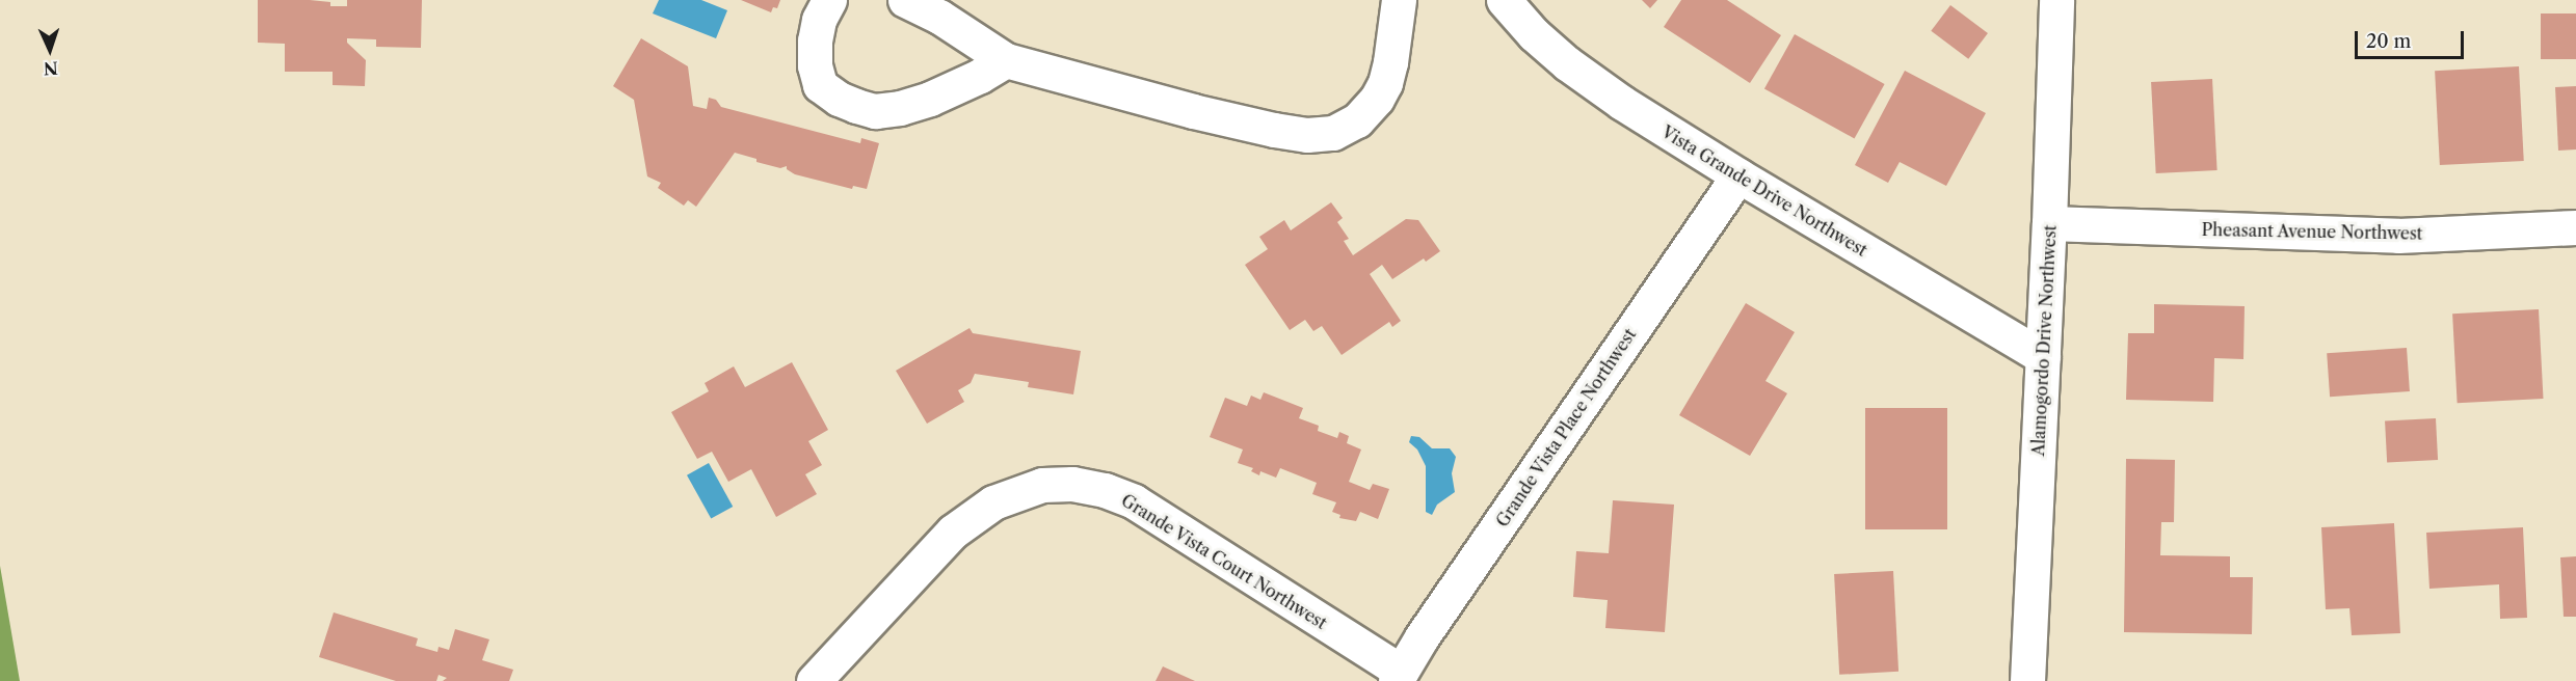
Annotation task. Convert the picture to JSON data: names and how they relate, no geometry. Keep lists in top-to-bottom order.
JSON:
{
  "streets": {
    "street": [
      "Vista Grande Drive Northwest",
      "Pheasant Avenue Northwest",
      "Alamogordo Drive Northwest",
      "Grande Vista Place Northwest",
      "Grande Vista Court Northwest"
    ]
  },
  "crossings": [
    ["Vista Grande Drive Northwest", "Alamogordo Drive Northwest"],
    ["Vista Grande Drive Northwest", "Grande Vista Place Northwest"],
    ["Pheasant Avenue Northwest", "Alamogordo Drive Northwest"],
    ["Grande Vista Place Northwest", "Grande Vista Court Northwest"]
  ],
  "scale_bar": "20 m",
  "north": "bottom"
}
